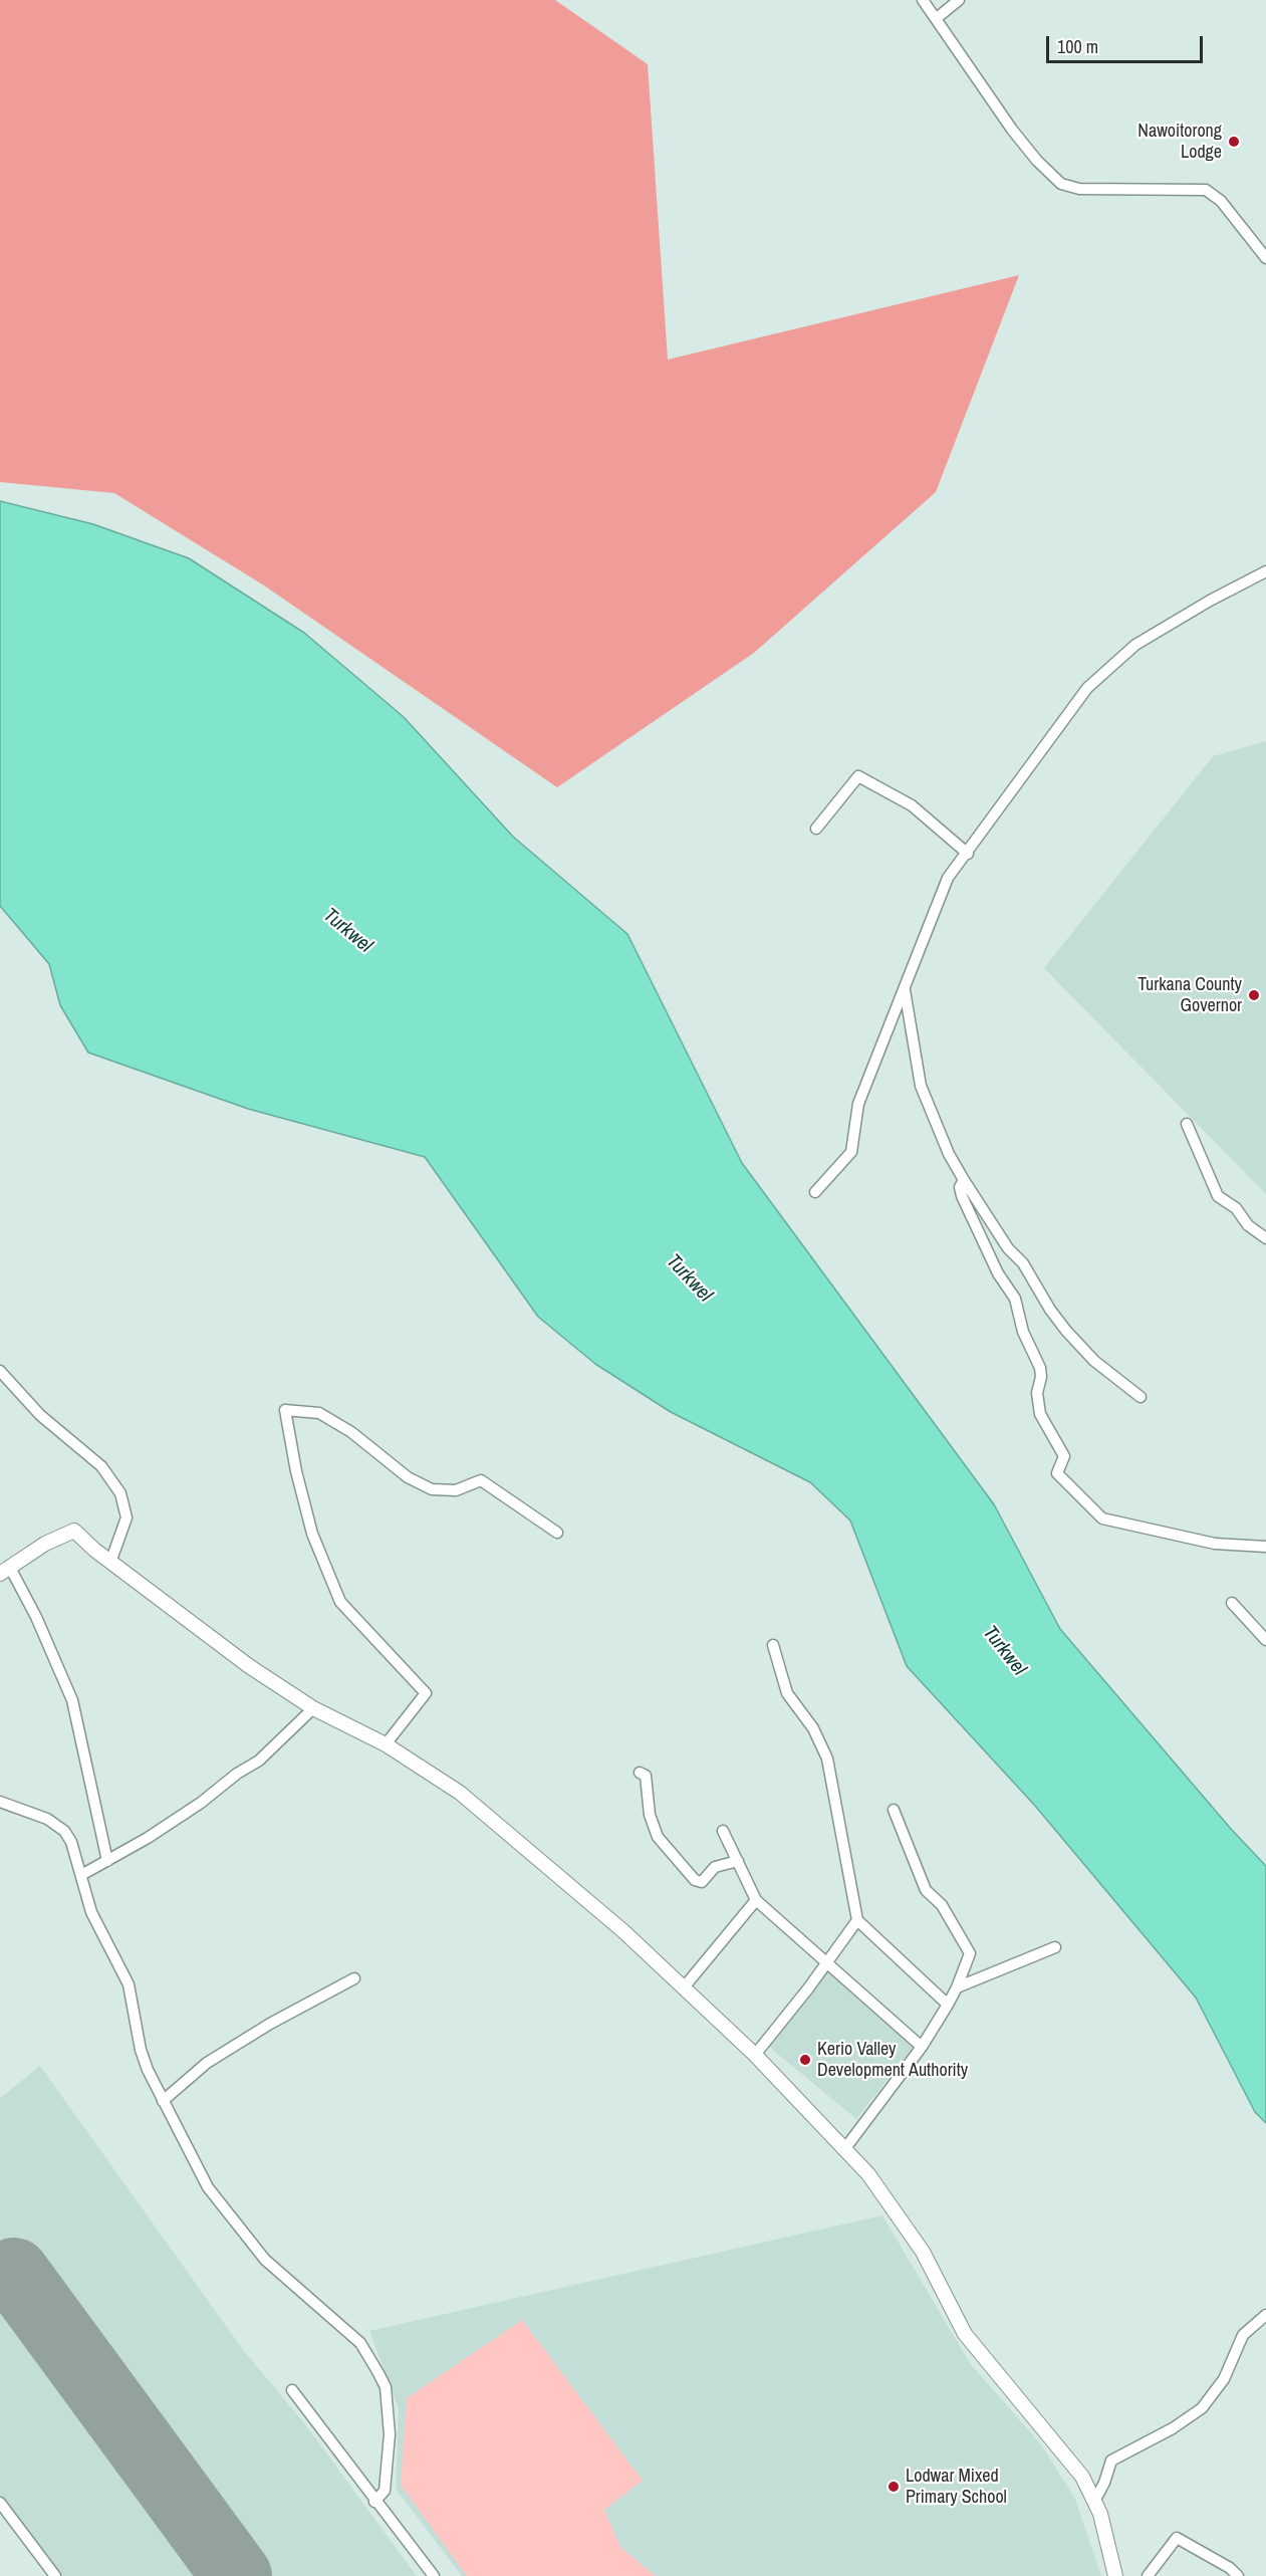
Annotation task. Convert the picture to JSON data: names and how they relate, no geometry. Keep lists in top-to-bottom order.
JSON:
{
  "water": ["Turkwel"],
  "places": [
    "Nawoitorong Lodge",
    "Turkana County Governor",
    "Kerio Valley Development Authority",
    "Lodwar Mixed Primary School"
  ],
  "scale_bar": "100 m"
}
